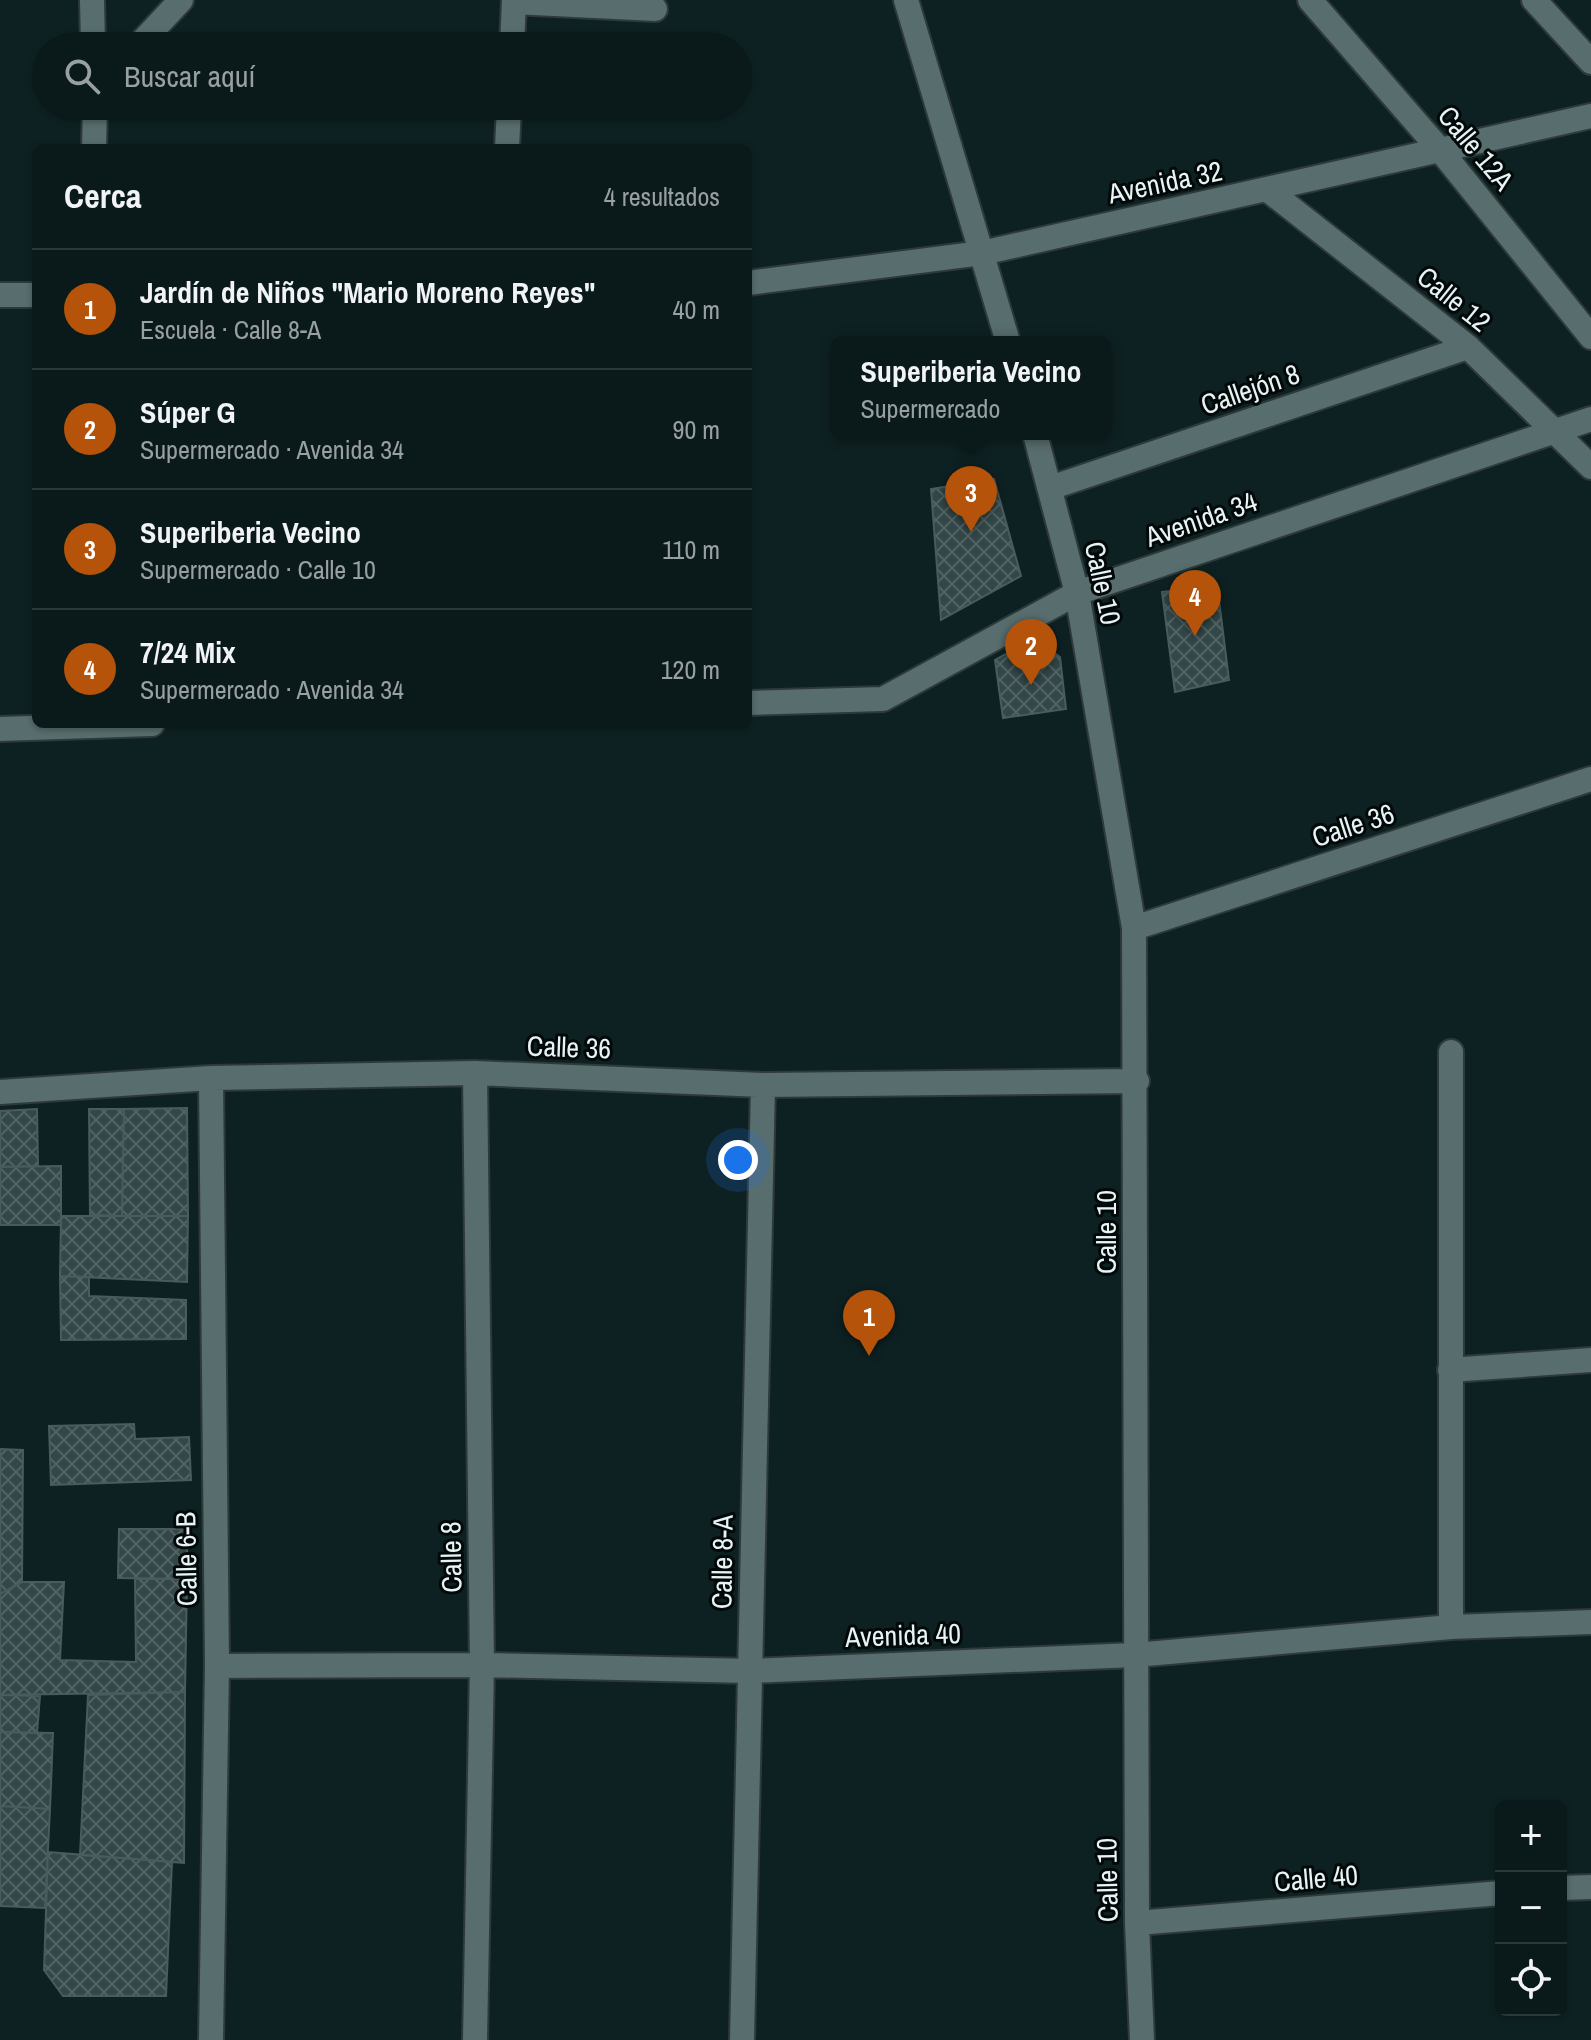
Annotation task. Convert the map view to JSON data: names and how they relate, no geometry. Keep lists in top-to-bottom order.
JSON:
{
  "streets": {
    "street": [
      "Calle 12A",
      "Avenida 32",
      "Calle 12",
      "Callejón 8",
      "Avenida 34",
      "Calle 10",
      "Calle 36",
      "Calle 8",
      "Calle 6-B",
      "Calle 8-A",
      "Avenida 40",
      "Calle 40"
    ]
  },
  "crossings": [
    ["Calle 12A", "Avenida 32"],
    ["Avenida 32", "Calle 12"],
    ["Calle 12", "Callejón 8"],
    ["Calle 12", "Avenida 34"],
    ["Callejón 8", "Calle 10"],
    ["Avenida 34", "Calle 10"],
    ["Calle 10", "Calle 36"],
    ["Calle 10", "Avenida 40"],
    ["Calle 10", "Calle 40"],
    ["Calle 36", "Calle 8"],
    ["Calle 36", "Calle 6-B"],
    ["Calle 36", "Calle 8-A"],
    ["Calle 8", "Avenida 40"],
    ["Calle 6-B", "Avenida 40"],
    ["Calle 8-A", "Avenida 40"]
  ],
  "page": {
    "search": "Buscar aquí",
    "heading": ["Cerca", "4 resultados"],
    "list": [
      {
        "mark": "1",
        "name": "Jardín de Niños \"Mario Moreno Reyes\"",
        "note": "Escuela · Calle 8-A",
        "value": "40 m"
      },
      {
        "mark": "2",
        "name": "Súper G",
        "note": "Supermercado · Avenida 34",
        "value": "90 m"
      },
      {
        "mark": "3",
        "name": "Superiberia Vecino",
        "note": "Supermercado · Calle 10",
        "value": "110 m"
      },
      {
        "mark": "4",
        "name": "7/24 Mix",
        "note": "Supermercado · Avenida 34",
        "value": "120 m"
      }
    ],
    "popup": ["Superiberia Vecino", "Supermercado"],
    "pins": [
      "3",
      "4",
      "2",
      "1"
    ],
    "map_buttons": ["+", "−"]
  }
}
